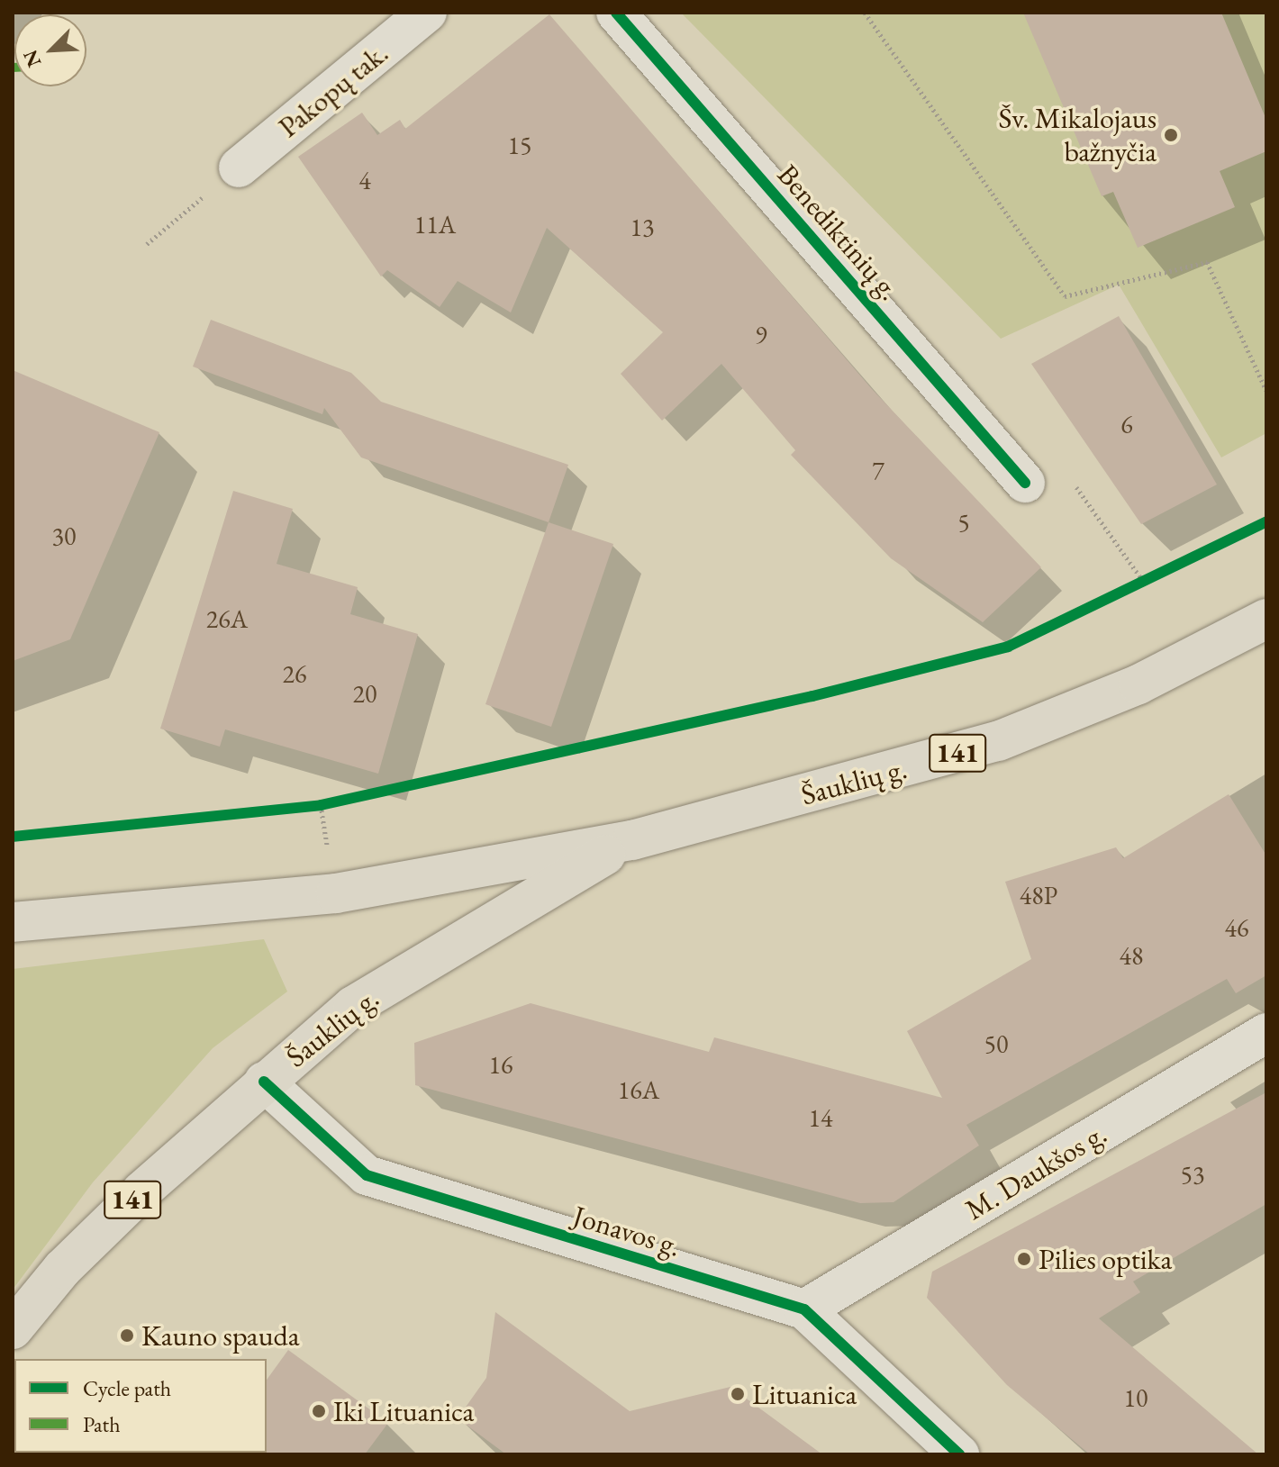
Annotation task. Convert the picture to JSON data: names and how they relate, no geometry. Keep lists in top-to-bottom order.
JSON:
{
  "streets": {
    "main road": ["141", "Šauklių g."],
    "street": [
      "Pakopų tak.",
      "Benediktinių g.",
      "M. Daukšos g.",
      "Jonavos g."
    ]
  },
  "crossings": [
    ["Šauklių g.", "Jonavos g."],
    ["M. Daukšos g.", "Jonavos g."]
  ],
  "places": [
    "Šv. Mikalojaus bažnyčia",
    "Pilies optika",
    "Kauno spauda",
    "Lituanica",
    "Iki Lituanica"
  ],
  "house_numbers": [
    "15",
    "4",
    "11A",
    "13",
    "9",
    "6",
    "7",
    "5",
    "30",
    "26A",
    "26",
    "20",
    "48P",
    "46",
    "48",
    "50",
    "16",
    "16A",
    "14",
    "53",
    "10"
  ],
  "legend": ["Cycle path", "Path"],
  "north": "bottom left"
}
